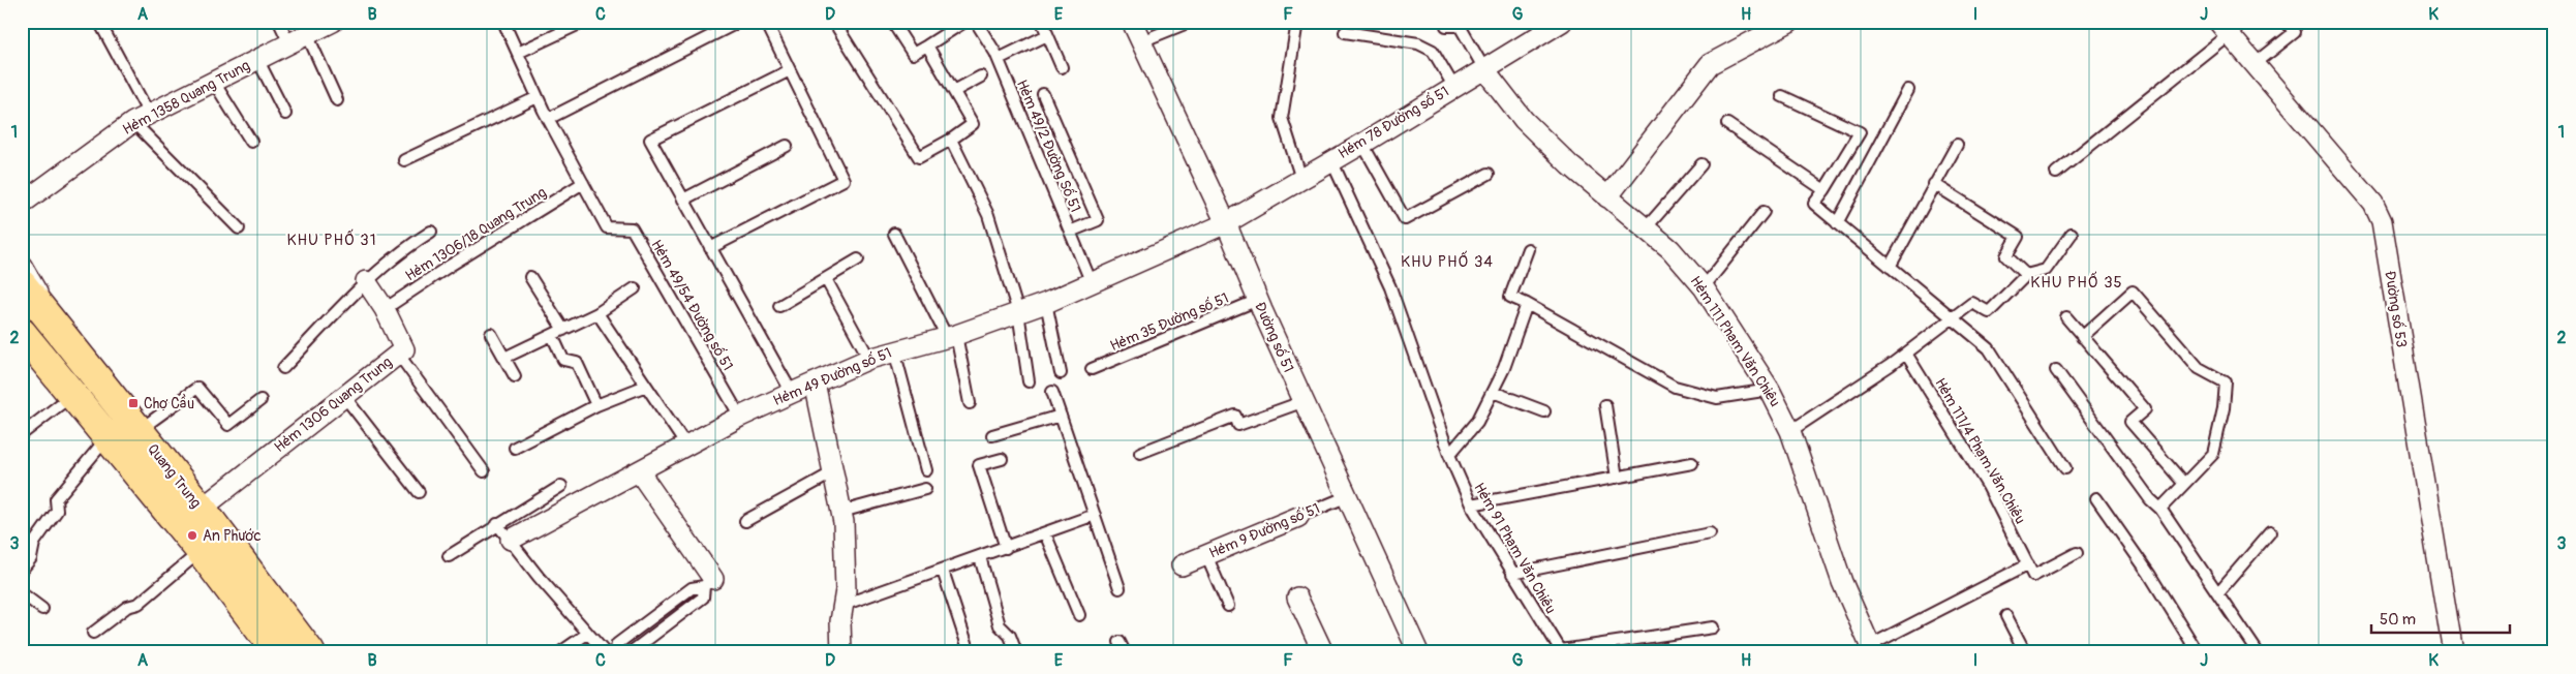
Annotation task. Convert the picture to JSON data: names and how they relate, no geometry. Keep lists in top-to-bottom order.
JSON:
{
  "streets": {
    "main road": ["Quang Trung"],
    "street": [
      "Hẻm 1358 Quang Trung",
      "Hẻm 78 Đường số 51",
      "Đường số 53",
      "Đường số 51",
      "Hẻm 111 Phạm Văn Chiêu",
      "Hẻm 49 Đường số 51",
      "Hẻm 1306 Quang Trung",
      "Hẻm 9 Đường số 51"
    ],
    "lane": [
      "Hẻm 49/2 Đường Số 51",
      "Hẻm 1306/18 Quang Trung",
      "Hẻm 49/54 Đường số 51",
      "Hẻm 35 Đường số 51",
      "Hẻm 111/4 Phạm Văn Chiêu",
      "Hẻm 91 Phạm Văn Chiêu"
    ]
  },
  "crossings": [
    ["Hẻm 78 Đường số 51", "Đường số 51"],
    ["Hẻm 78 Đường số 51", "Hẻm 111 Phạm Văn Chiêu"],
    ["Hẻm 78 Đường số 51", "Hẻm 49 Đường số 51"],
    ["Hẻm 78 Đường số 51", "Hẻm 91 Phạm Văn Chiêu"],
    ["Hẻm 49/2 Đường Số 51", "Hẻm 49 Đường số 51"],
    ["Hẻm 1306/18 Quang Trung", "Hẻm 49/54 Đường số 51"],
    ["Hẻm 1306/18 Quang Trung", "Hẻm 1306 Quang Trung"],
    ["Hẻm 49/54 Đường số 51", "Hẻm 49 Đường số 51"],
    ["Hẻm 35 Đường số 51", "Đường số 51"],
    ["Đường số 51", "Hẻm 49 Đường số 51"],
    ["Đường số 51", "Hẻm 9 Đường số 51"],
    ["Hẻm 1306 Quang Trung", "Quang Trung"]
  ],
  "districts": ["KHU PHỐ 31", "KHU PHỐ 34", "KHU PHỐ 35"],
  "places": {
    "transit": ["Chợ Cầu"],
    "other": ["An Phước"]
  },
  "scale_bar": "50 m",
  "grid": {
    "columns": [
      "A",
      "B",
      "C",
      "D",
      "E",
      "F",
      "G",
      "H",
      "I",
      "J",
      "K"
    ],
    "rows": ["1", "2", "3"]
  }
}
